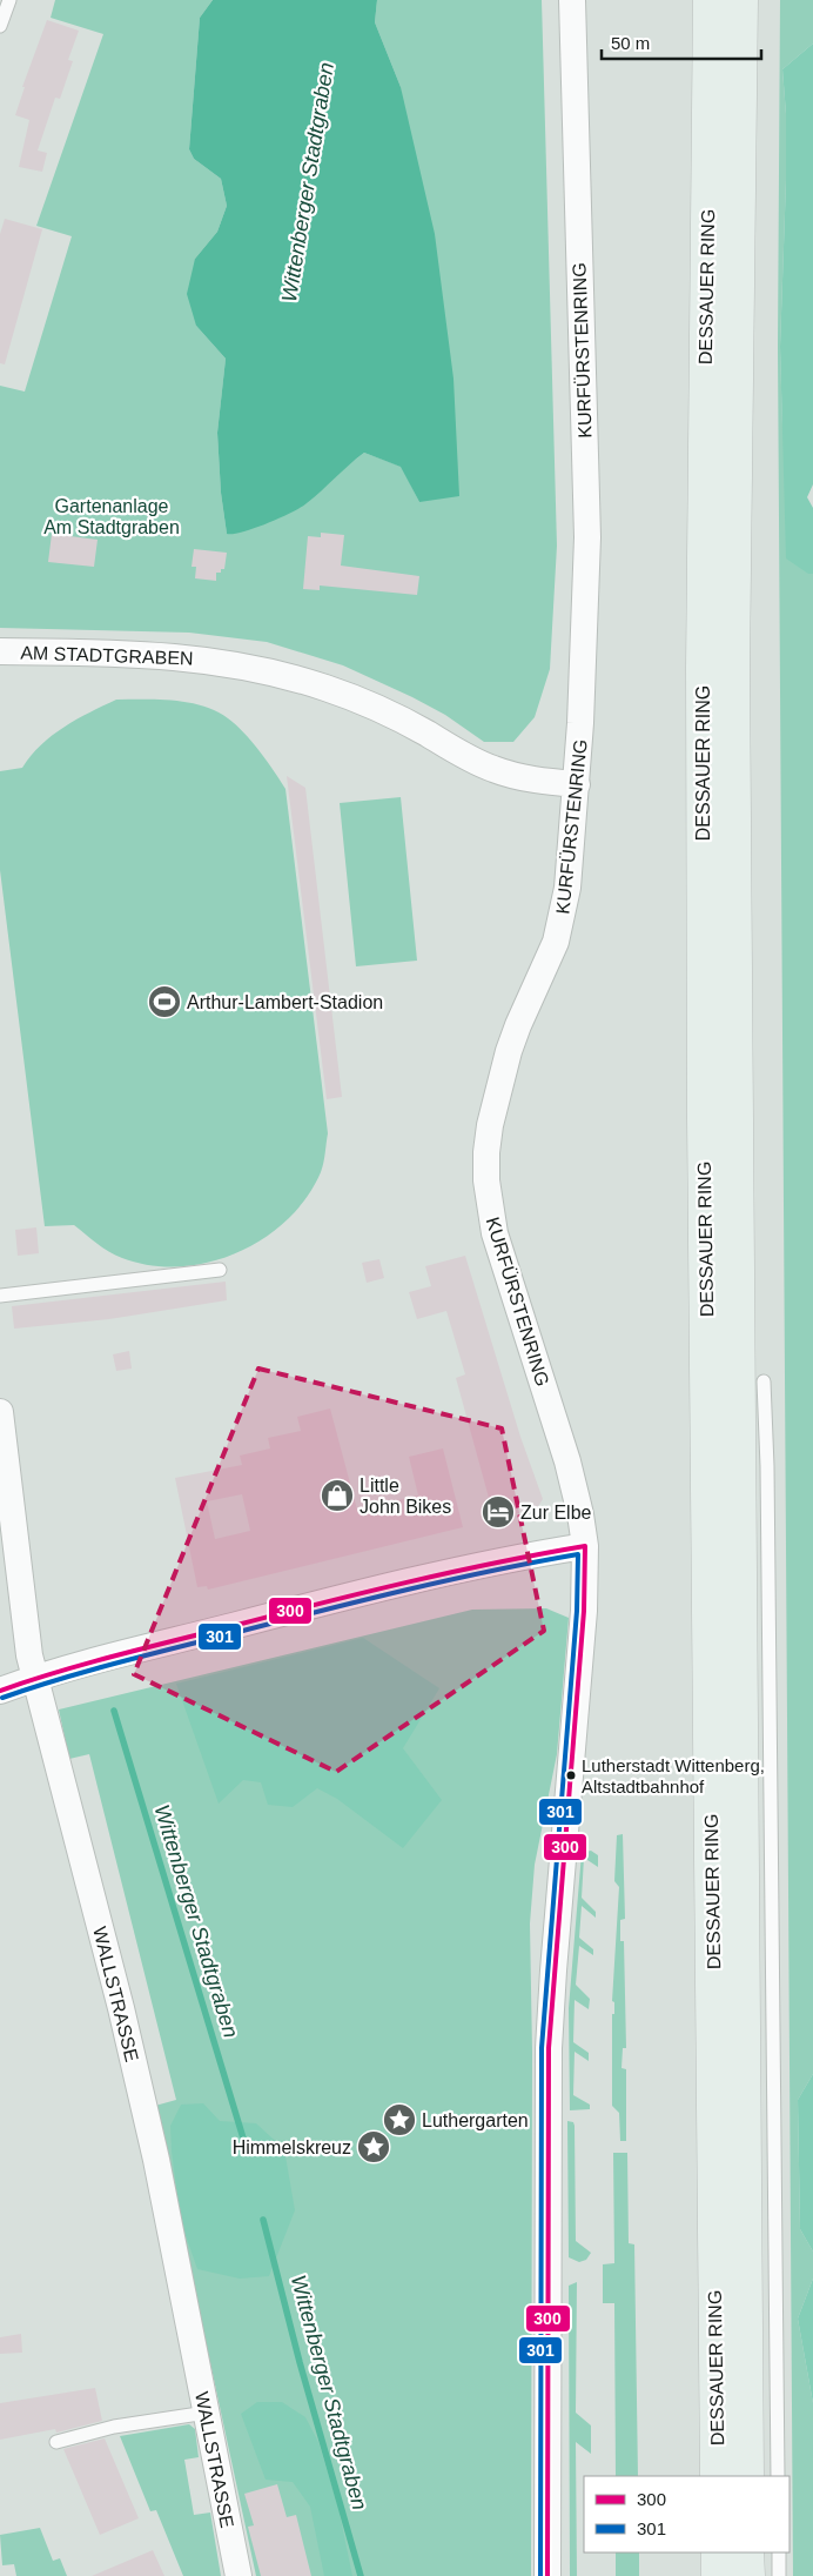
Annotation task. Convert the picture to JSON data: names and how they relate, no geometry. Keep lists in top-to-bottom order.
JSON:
{
  "streets": {
    "main road": ["DESSAUER RING"],
    "street": ["KURFÜRSTENRING", "AM STADTGRABEN", "WALLSTRASSE"]
  },
  "crossings": [
    ["KURFÜRSTENRING", "AM STADTGRABEN"]
  ],
  "water": ["Wittenberger Stadtgraben"],
  "parks": ["Gartenanlage Am Stadtgraben"],
  "places": {
    "sports": ["Arthur-Lambert-Stadion"],
    "shop": ["Little John Bikes"],
    "hotel": ["Zur Elbe"],
    "other": ["Lutherstadt Wittenberg, Altstadtbahnhof"],
    "place": ["Luthergarten", "Himmelskreuz"]
  },
  "lines": ["transit line 300", "transit line 301"],
  "legend": ["300", "301"],
  "scale_bar": "50 m"
}
